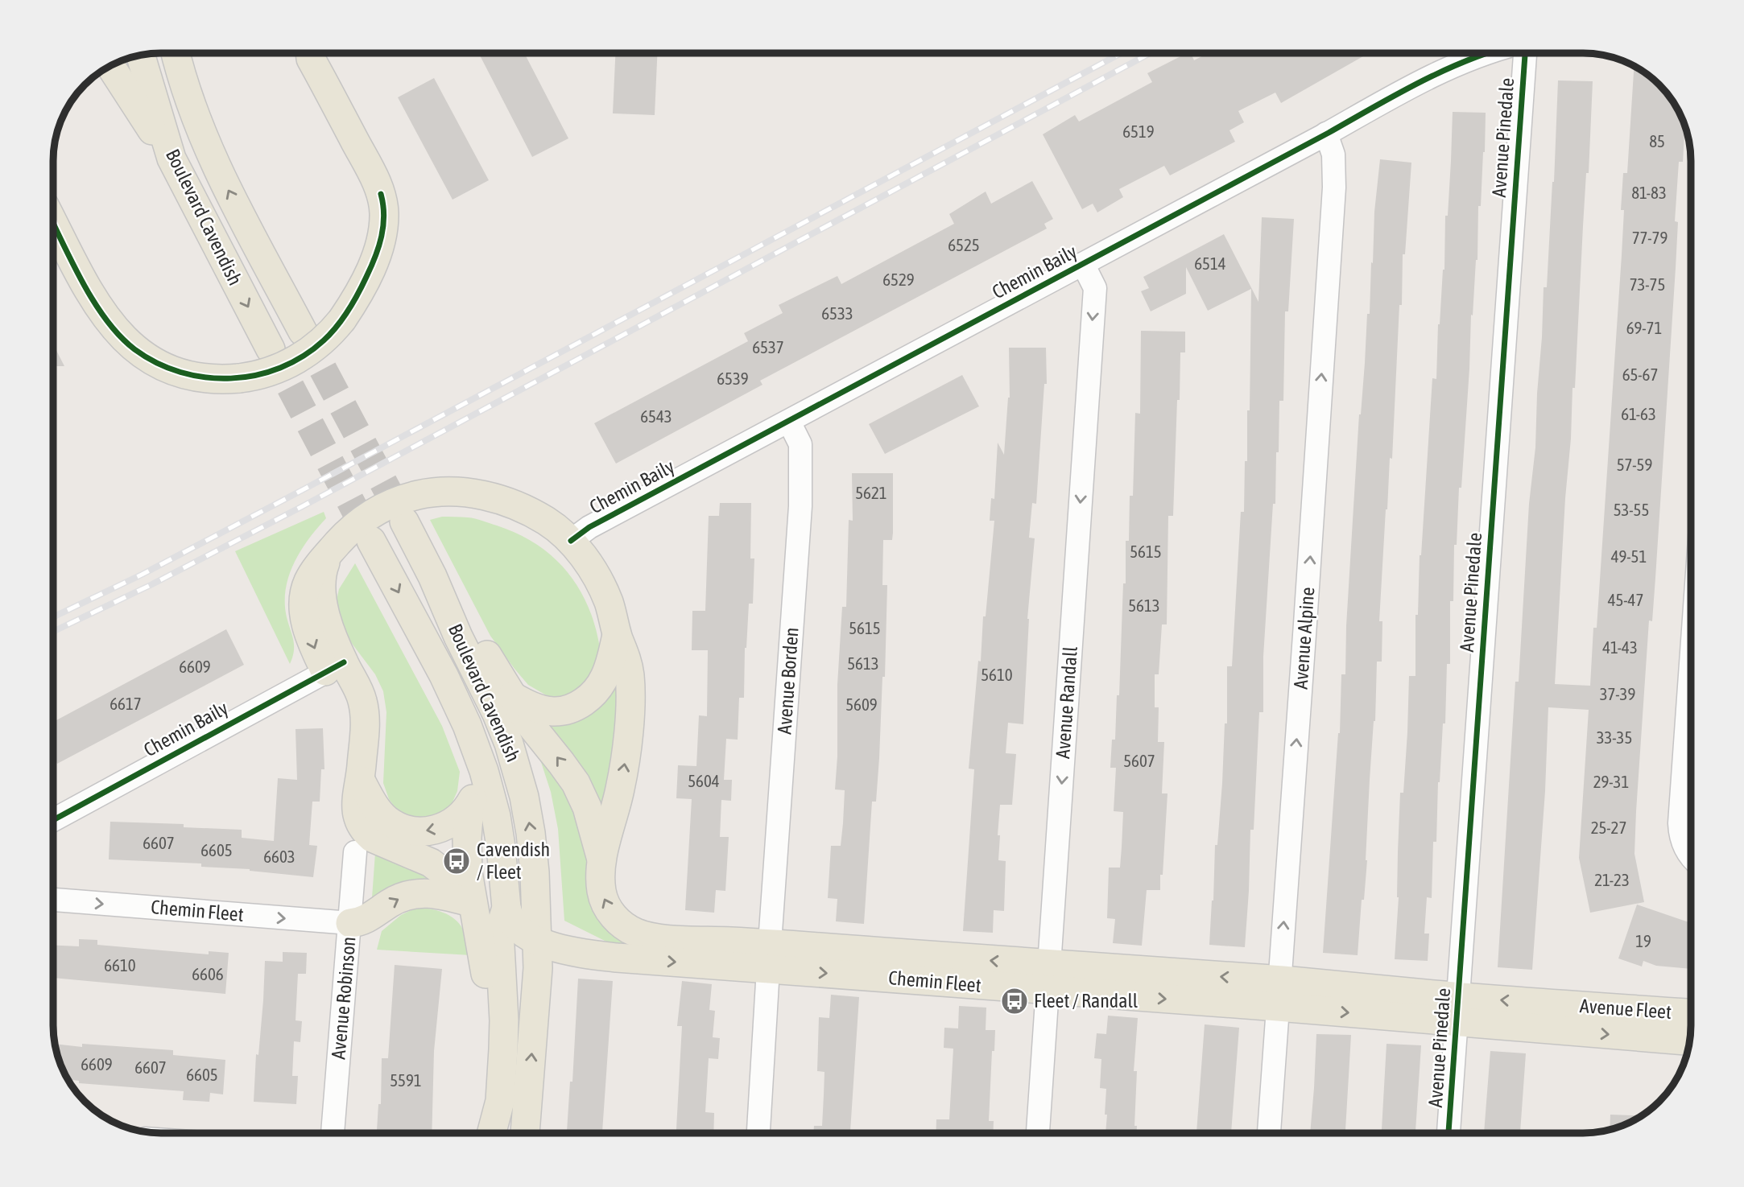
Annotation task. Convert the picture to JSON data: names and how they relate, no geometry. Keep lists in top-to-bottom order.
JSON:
{
  "streets": {
    "main road": ["Boulevard Cavendish", "Chemin Fleet", "Avenue Fleet"],
    "street": [
      "Avenue Pinedale",
      "Chemin Baily",
      "Avenue Alpine",
      "Avenue Borden",
      "Avenue Randall",
      "Avenue Robinson"
    ]
  },
  "crossings": [
    ["Avenue Pinedale", "Chemin Fleet"],
    ["Boulevard Cavendish", "Chemin Fleet"],
    ["Chemin Baily", "Avenue Alpine"],
    ["Chemin Baily", "Avenue Borden"],
    ["Chemin Baily", "Avenue Randall"],
    ["Avenue Alpine", "Chemin Fleet"],
    ["Avenue Borden", "Chemin Fleet"],
    ["Avenue Randall", "Chemin Fleet"],
    ["Chemin Fleet", "Avenue Robinson"],
    ["Chemin Fleet", "Avenue Fleet"]
  ],
  "one_way": ["Avenue Alpine", "Avenue Randall"],
  "places": {
    "bus stop": ["Cavendish / Fleet", "Fleet / Randall"]
  },
  "house_numbers": [
    "6519",
    "85",
    "81-83",
    "77-79",
    "6525",
    "6514",
    "6529",
    "73-75",
    "6533",
    "69-71",
    "6537",
    "65-67",
    "6539",
    "61-63",
    "6543",
    "57-59",
    "5621",
    "53-55",
    "5615",
    "49-51",
    "45-47",
    "5613",
    "5615",
    "41-43",
    "5613",
    "6609",
    "5610",
    "37-39",
    "6617",
    "5609",
    "33-35",
    "5607",
    "5604",
    "29-31",
    "25-27",
    "6607",
    "6605",
    "6603",
    "21-23",
    "19",
    "6610",
    "6606",
    "6609",
    "6607",
    "6605",
    "5591"
  ]
}
